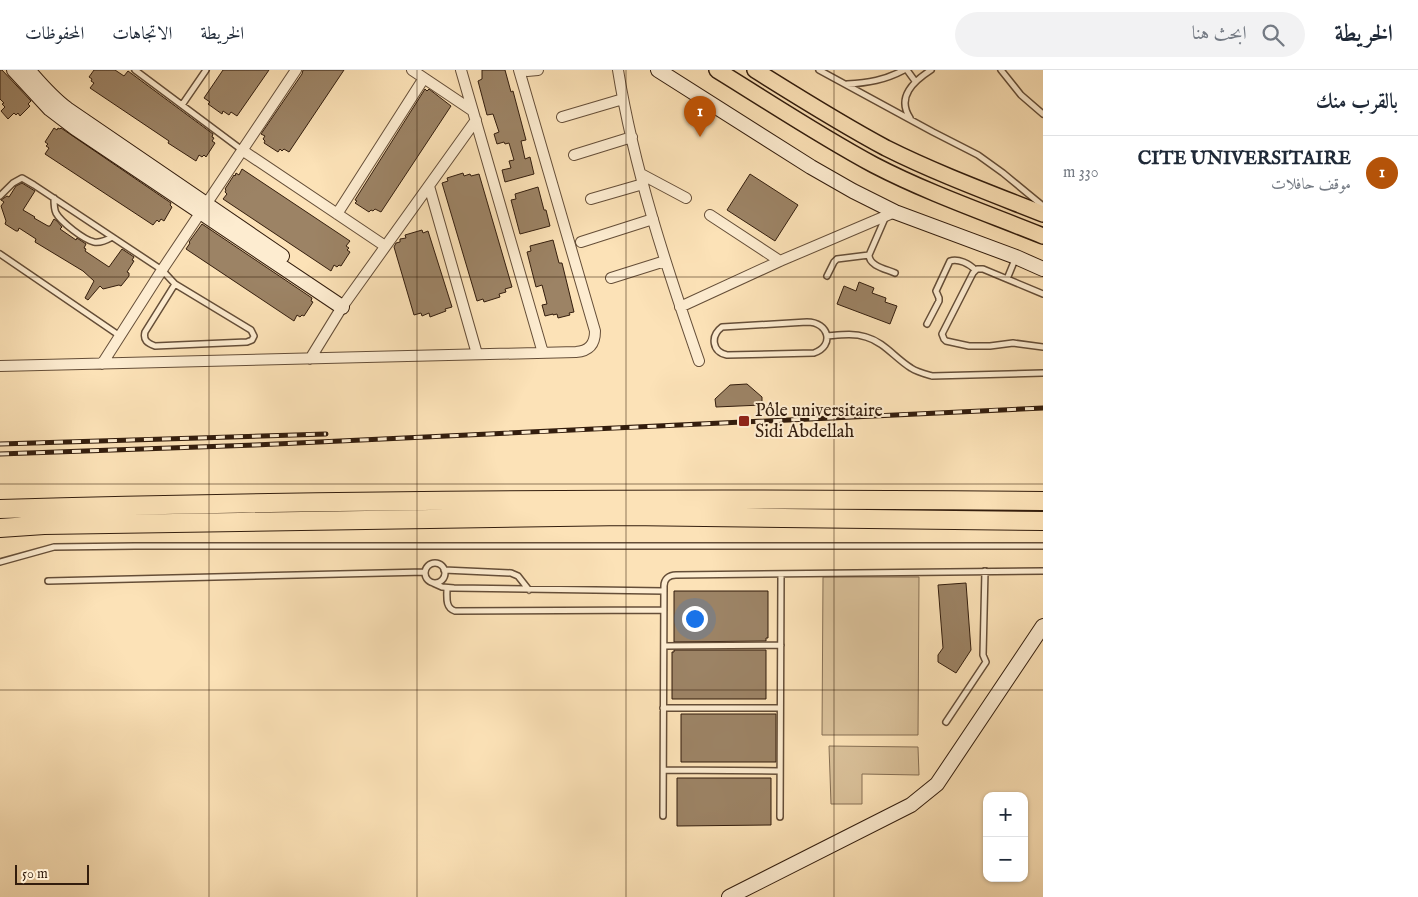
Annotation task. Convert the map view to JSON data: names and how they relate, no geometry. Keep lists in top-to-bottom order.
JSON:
{
  "places": {
    "transit": ["Pôle universitaire Sidi Abdellah"]
  },
  "scale_bar": "50 m",
  "page": {
    "header": "الخريطة",
    "search": "ابحث هنا",
    "nav": ["الخريطة", "الاتجاهات", "المحفوظات"],
    "heading": "بالقرب منك",
    "pins": "1",
    "list": [
      {
        "mark": "1",
        "name": "CITE UNIVERSITAIRE",
        "note": "موقف حافلات",
        "value": "330 m"
      }
    ],
    "map_buttons": ["+", "−"],
    "scale": "50 m"
  }
}
